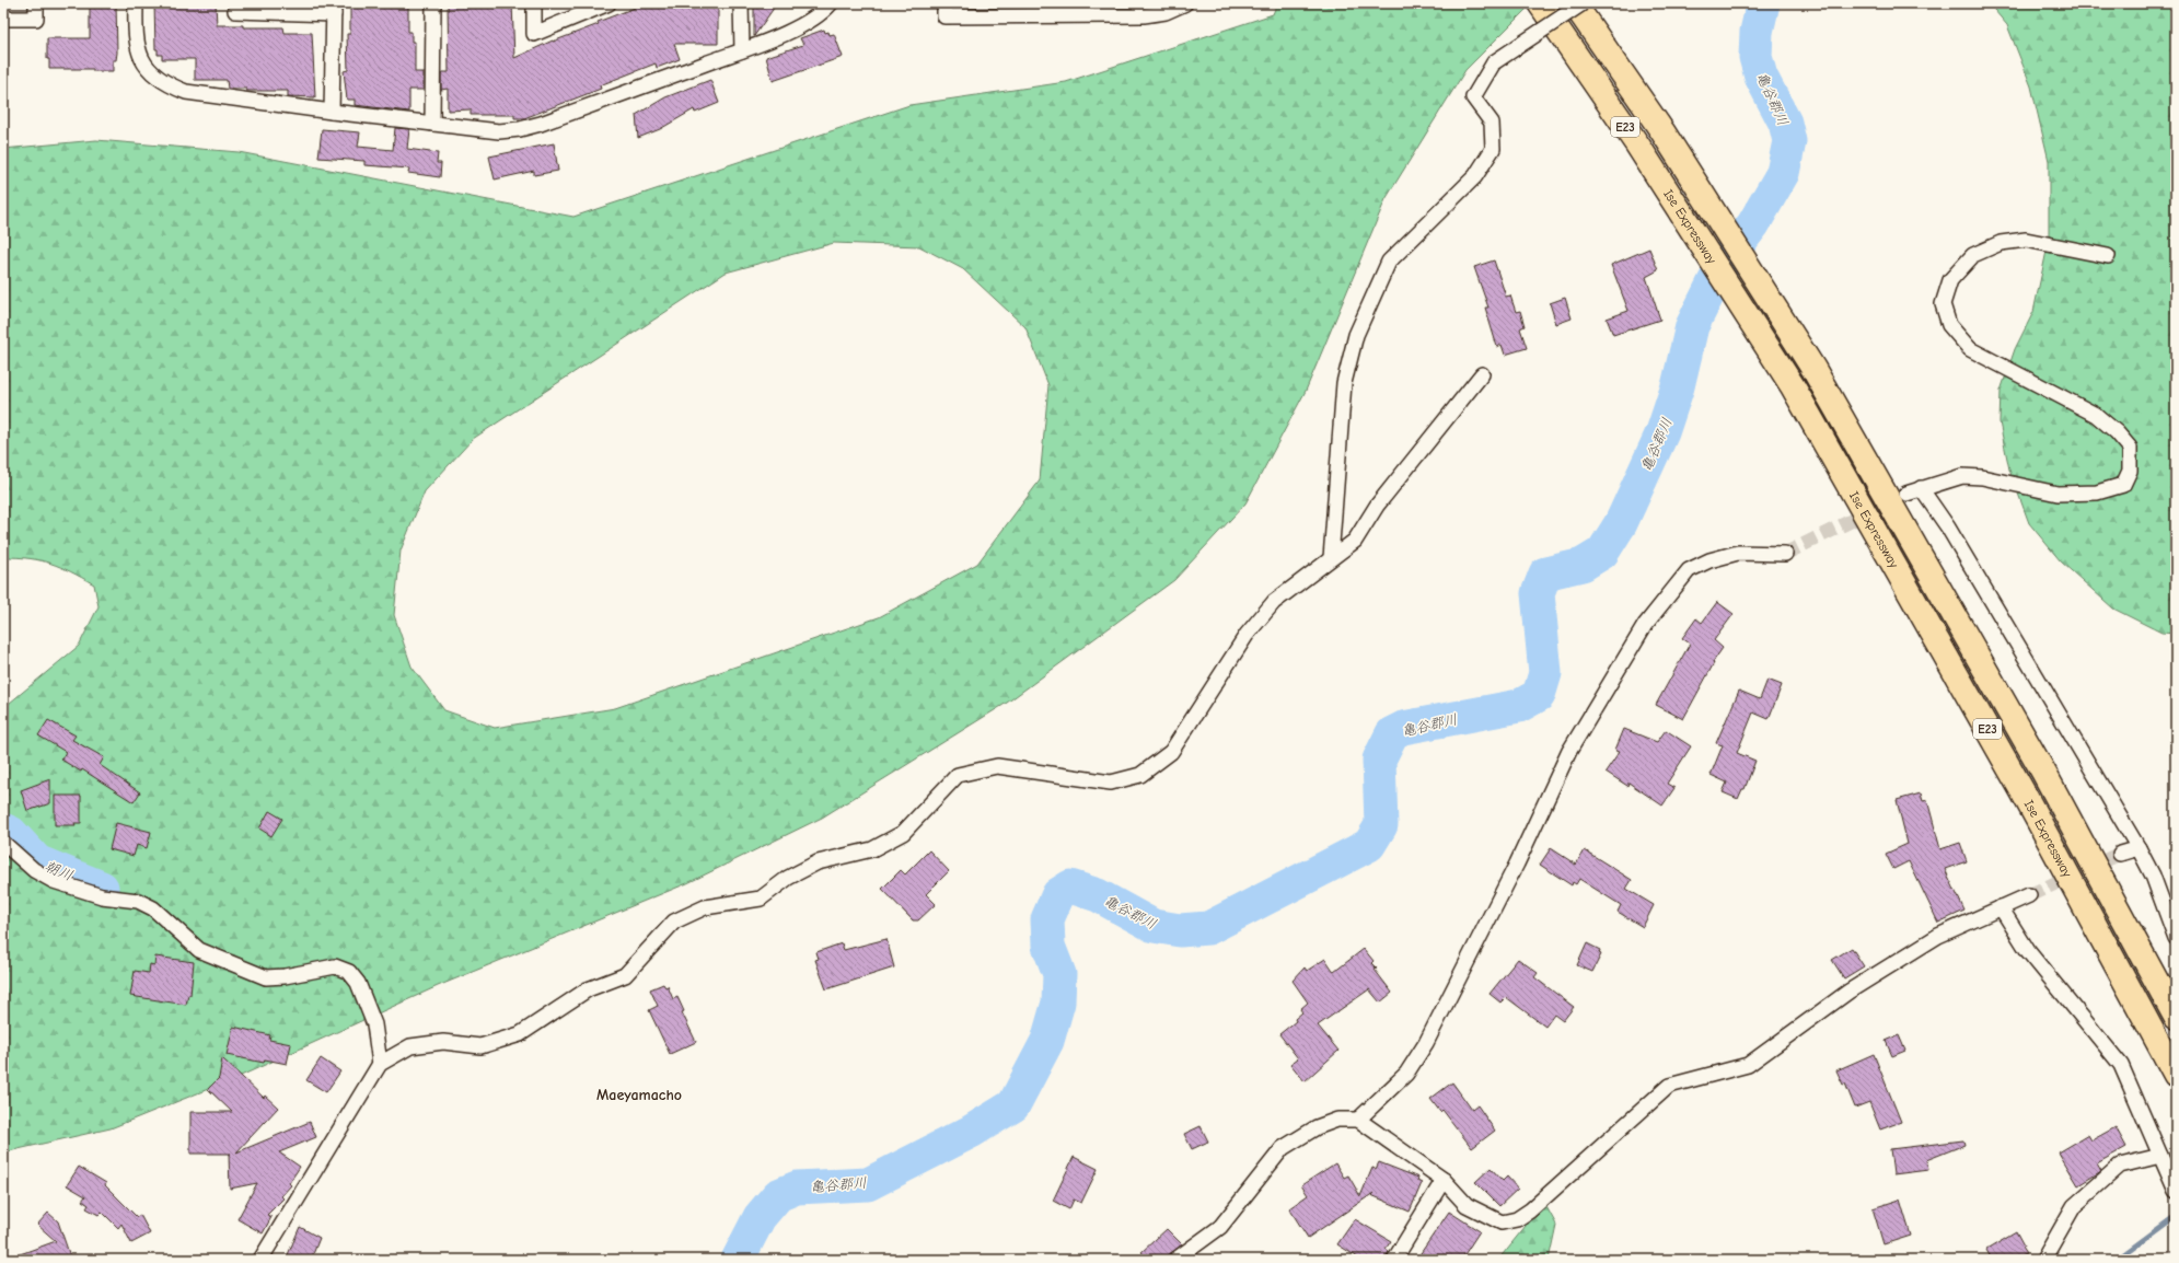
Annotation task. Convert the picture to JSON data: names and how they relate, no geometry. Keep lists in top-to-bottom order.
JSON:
{
  "streets": {
    "highway": ["E23", "Ise Expressway"]
  },
  "districts": ["Maeyamacho"],
  "water": ["亀谷郡川", "朝川"]
}
